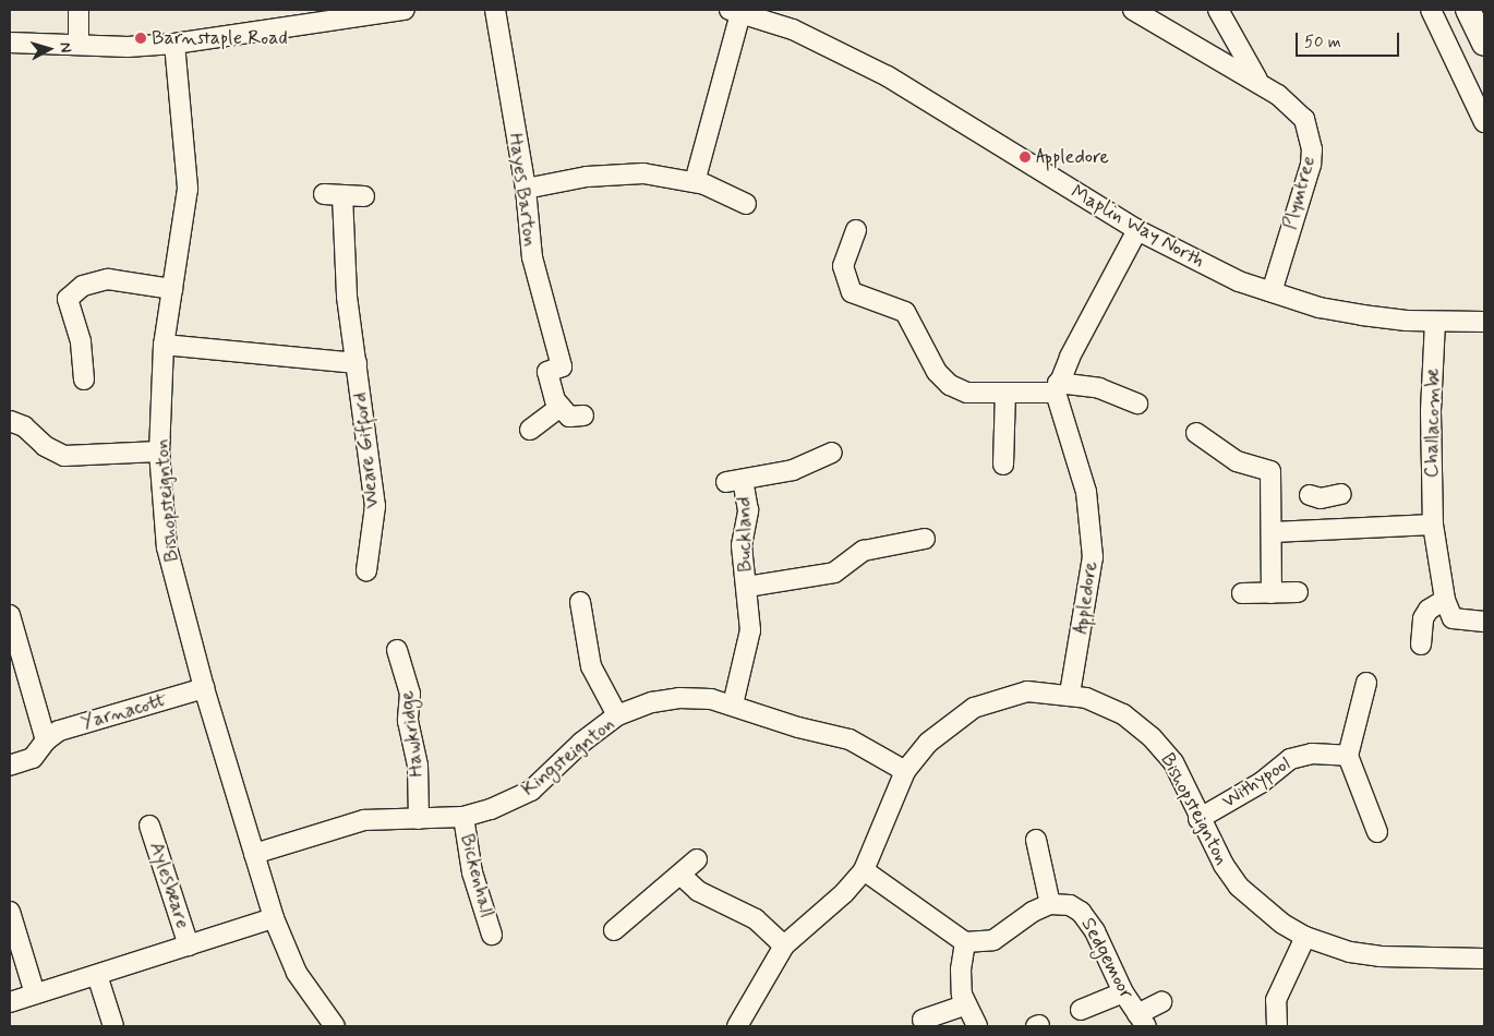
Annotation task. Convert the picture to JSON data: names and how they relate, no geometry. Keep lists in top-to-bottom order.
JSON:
{
  "streets": {
    "street": [
      "Hayes Barton",
      "Plymtree",
      "Maplin Way North",
      "Challacombe",
      "Weare Gifford",
      "Bishopsteignton",
      "Buckland",
      "Appledore",
      "Yarnacott",
      "Hawkridge",
      "Kingsteignton",
      "Withypool",
      "Bickenhall",
      "Aylesbeare",
      "Sedgemoor"
    ]
  },
  "crossings": [
    ["Plymtree", "Maplin Way North"],
    ["Maplin Way North", "Challacombe"],
    ["Bishopsteignton", "Appledore"],
    ["Bishopsteignton", "Yarnacott"],
    ["Bishopsteignton", "Kingsteignton"],
    ["Bishopsteignton", "Withypool"],
    ["Bishopsteignton", "Aylesbeare"],
    ["Buckland", "Kingsteignton"],
    ["Hawkridge", "Kingsteignton"],
    ["Kingsteignton", "Bickenhall"]
  ],
  "places": ["Barnstaple Road", "Appledore"],
  "scale_bar": "50 m",
  "north": "right"
}
